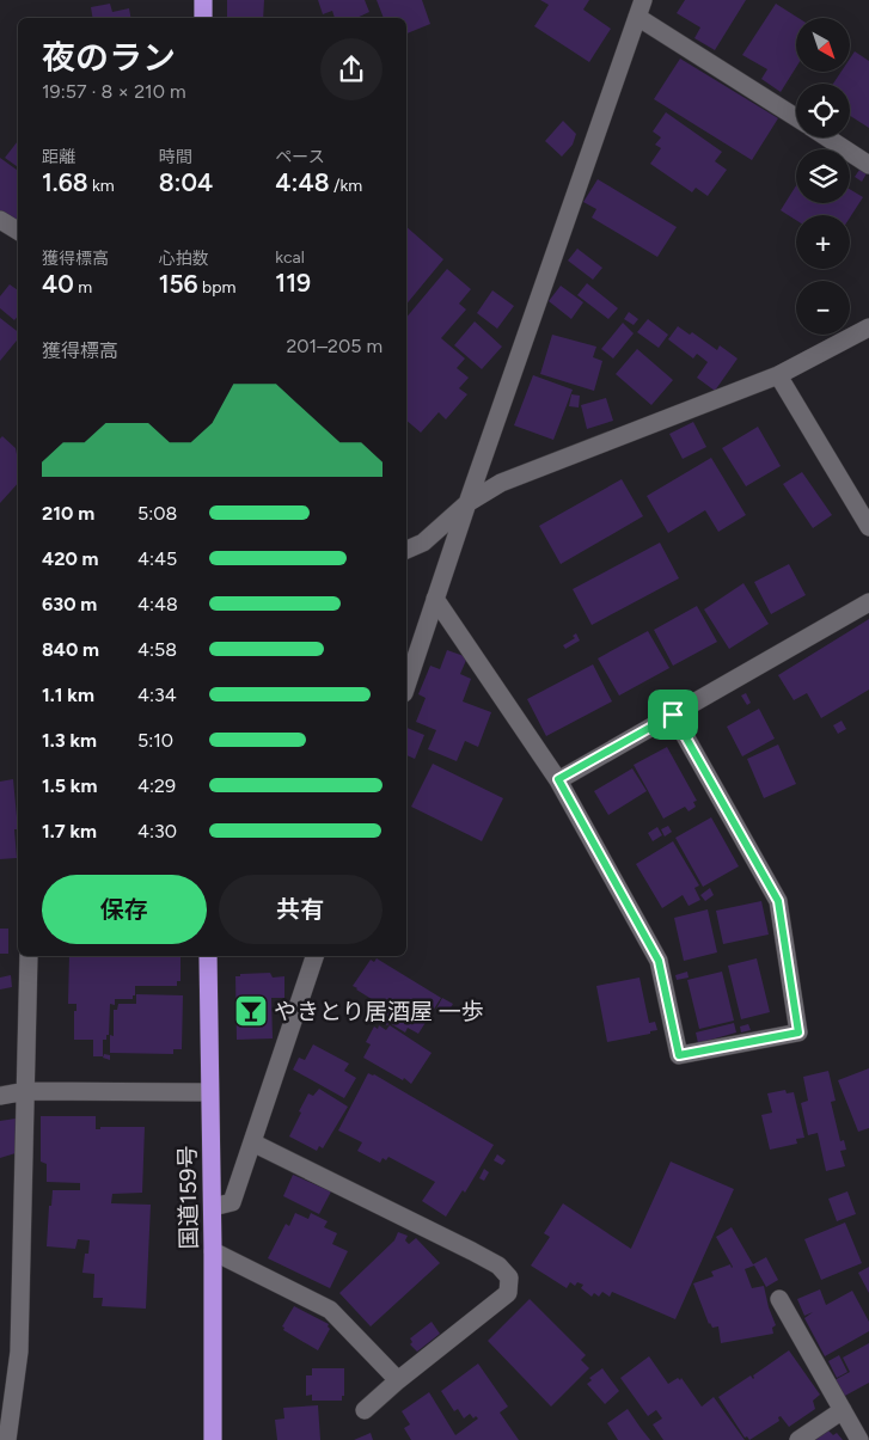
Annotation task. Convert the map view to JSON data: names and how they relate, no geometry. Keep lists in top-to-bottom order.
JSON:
{
  "streets": {
    "highway": ["国道159号"]
  },
  "places": {
    "bar": ["やきとり居酒屋 一歩"]
  },
  "north": "bottom right",
  "page": {
    "map_buttons": ["+", "−"],
    "heading": ["夜のラン", "19:57 · 8 × 210 m"],
    "stats": [
      ["距離", "1.68 km"],
      ["時間", "8:04"],
      ["ペース", "4:48 /km"],
      ["獲得標高", "40 m"],
      ["心拍数", "156 bpm"],
      ["kcal", "119"]
    ],
    "chart": ["獲得標高", "201–205 m"],
    "list": [
      {
        "name": "210 m",
        "note": "5:08"
      },
      {
        "name": "420 m",
        "note": "4:45"
      },
      {
        "name": "630 m",
        "note": "4:48"
      },
      {
        "name": "840 m",
        "note": "4:58"
      },
      {
        "name": "1.1 km",
        "note": "4:34"
      },
      {
        "name": "1.3 km",
        "note": "5:10"
      },
      {
        "name": "1.5 km",
        "note": "4:29"
      },
      {
        "name": "1.7 km",
        "note": "4:30"
      }
    ],
    "buttons": ["保存", "共有"]
  }
}
